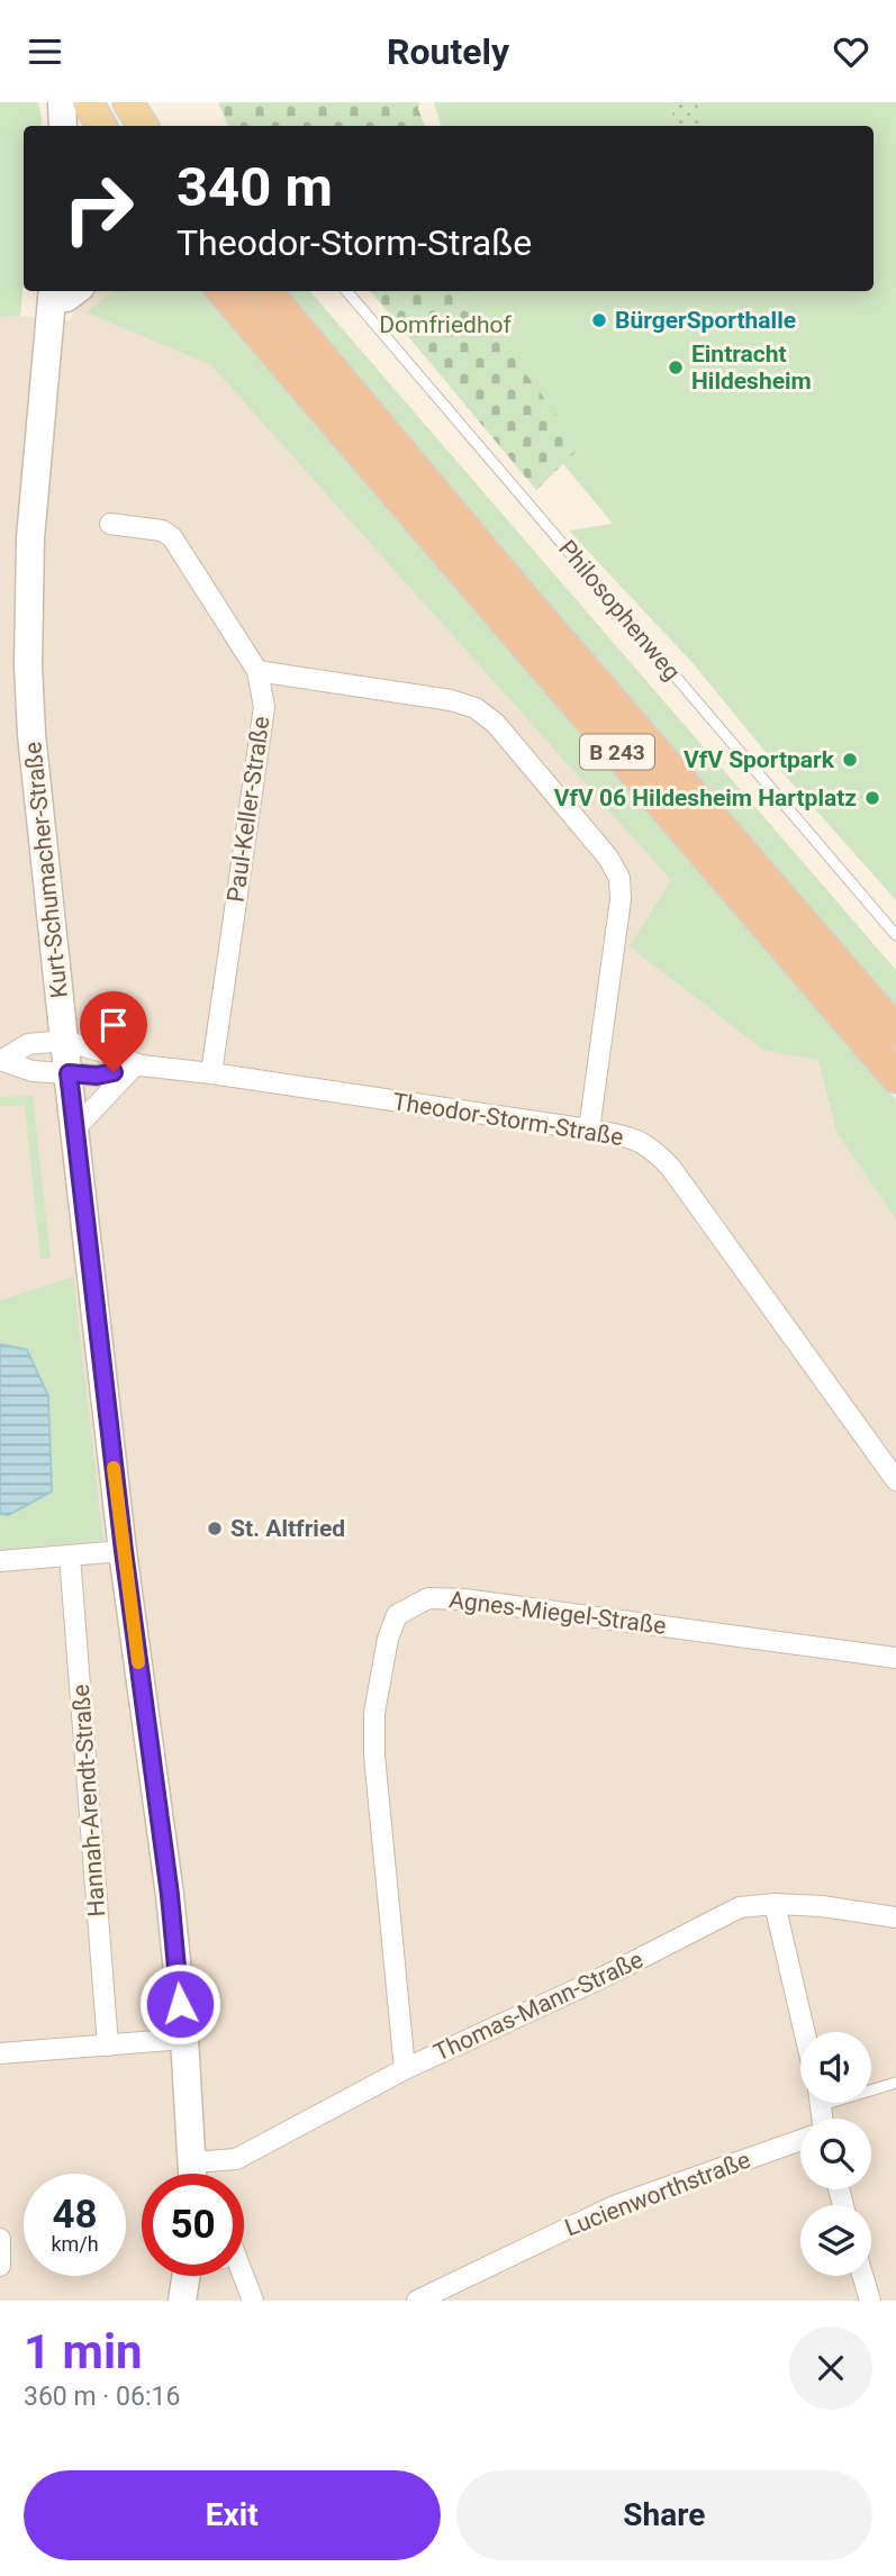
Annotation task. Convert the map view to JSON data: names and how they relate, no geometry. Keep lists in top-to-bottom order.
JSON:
{
  "streets": {
    "highway": ["B 243"],
    "main road": ["Kurt-Schumacher-Straße"],
    "street": [
      "Paul-Keller-Straße",
      "Theodor-Storm-Straße",
      "Agnes-Miegel-Straße",
      "Hannah-Arendt-Straße",
      "Thomas-Mann-Straße",
      "Lucienworthstraße"
    ],
    "lane": ["Philosophenweg"]
  },
  "crossings": [
    ["Paul-Keller-Straße", "Theodor-Storm-Straße"],
    ["Kurt-Schumacher-Straße", "Theodor-Storm-Straße"],
    ["Kurt-Schumacher-Straße", "Thomas-Mann-Straße"],
    ["Agnes-Miegel-Straße", "Thomas-Mann-Straße"]
  ],
  "parks": ["Domfriedhof"],
  "places": [
    "BürgerSporthalle",
    "Eintracht Hildesheim",
    "VfV Sportpark",
    "VfV 06 Hildesheim Hartplatz",
    "St. Altfried"
  ],
  "page": {
    "header": "Routely",
    "turn": ["340 m", "Theodor-Storm-Straße"],
    "speed": "48 km/h",
    "limit": "50",
    "heading": ["1 min", "360 m · 06:16"],
    "buttons": ["Exit", "Share"]
  }
}
